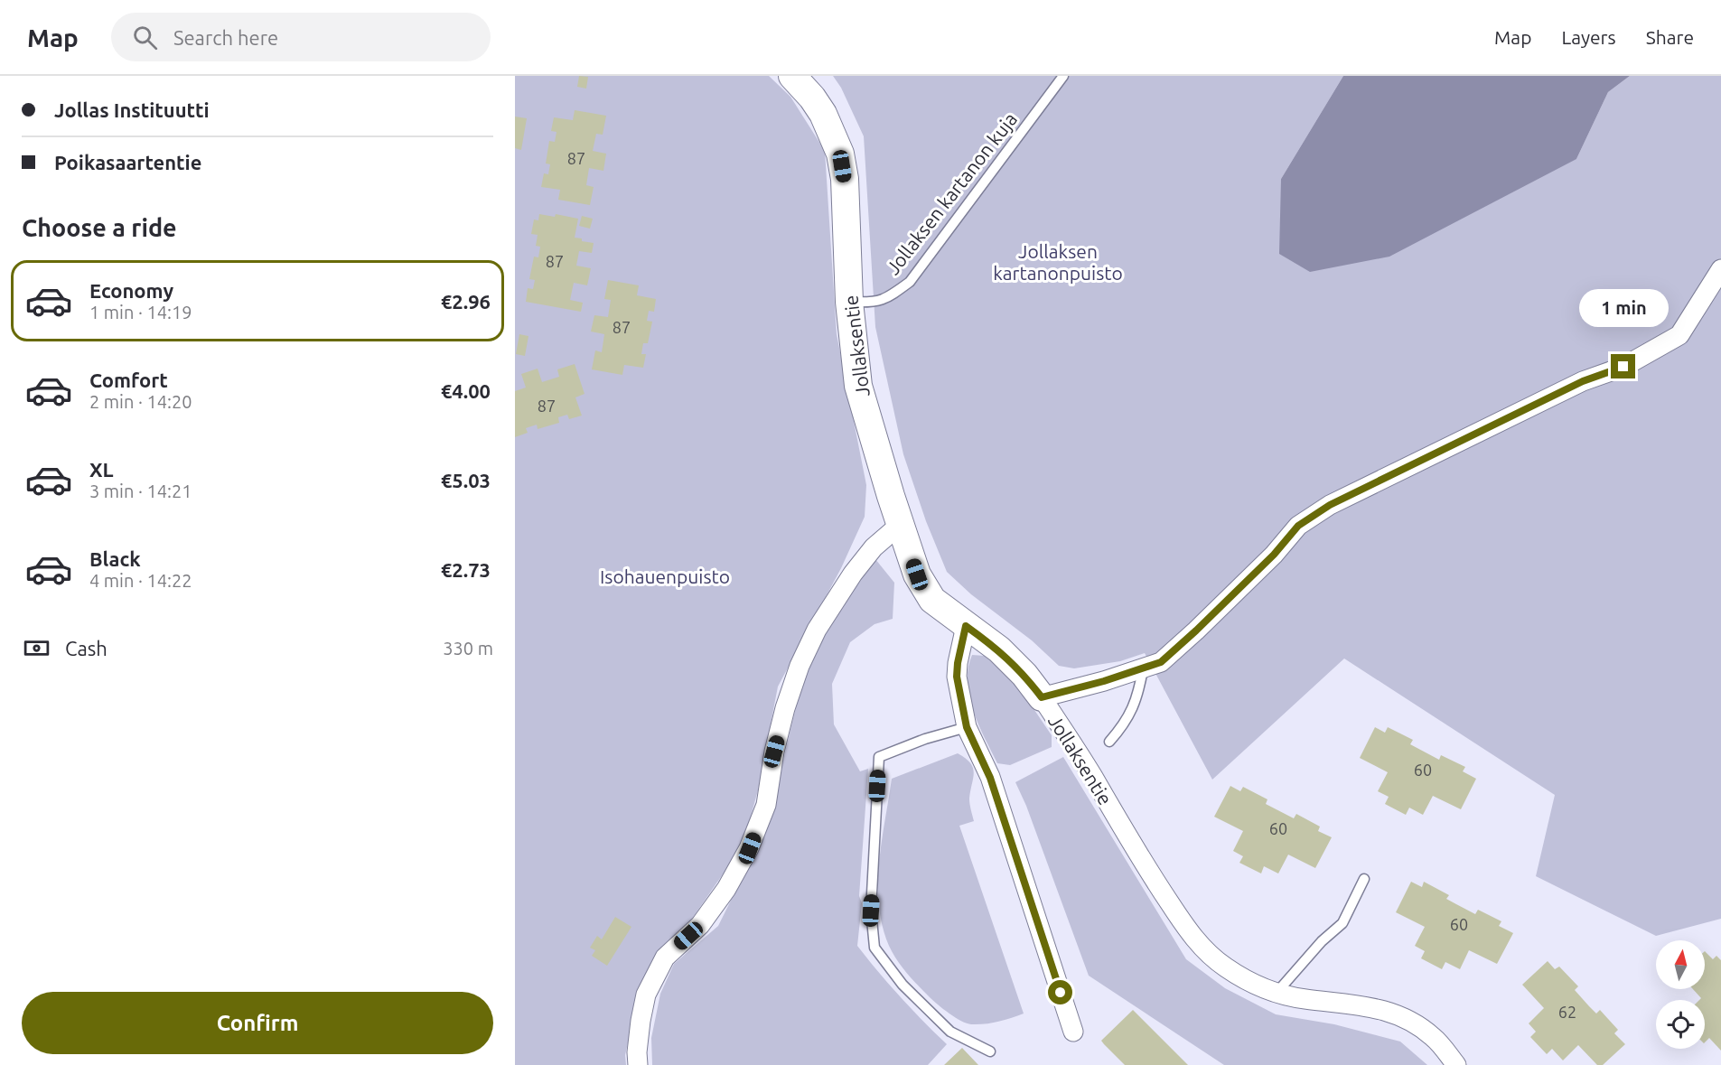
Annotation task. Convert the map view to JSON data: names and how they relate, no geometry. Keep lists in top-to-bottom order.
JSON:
{
  "streets": {
    "street": ["Jollaksentie"],
    "lane": ["Jollaksen kartanon kuja"]
  },
  "crossings": [
    ["Jollaksen kartanon kuja", "Jollaksentie"]
  ],
  "parks": ["Jollaksen kartanonpuisto", "Isohauenpuisto"],
  "house_numbers": [
    "87",
    "87",
    "87",
    "87",
    "60",
    "60",
    "60",
    "62"
  ],
  "north": "top",
  "page": {
    "header": "Map",
    "search": "Search here",
    "nav": ["Map", "Layers", "Share"],
    "banner": ["Jollas Instituutti", "Poikasaartentie"],
    "heading": "Choose a ride",
    "list": [
      {
        "name": "Economy",
        "note": "1 min · 14:19",
        "value": "€2.96"
      },
      {
        "name": "Comfort",
        "note": "2 min · 14:20",
        "value": "€4.00"
      },
      {
        "name": "XL",
        "note": "3 min · 14:21",
        "value": "€5.03"
      },
      {
        "name": "Black",
        "note": "4 min · 14:22",
        "value": "€2.73"
      }
    ],
    "bubble": "1 min",
    "pay": ["Cash", "330 m"],
    "buttons": "Confirm"
  }
}
